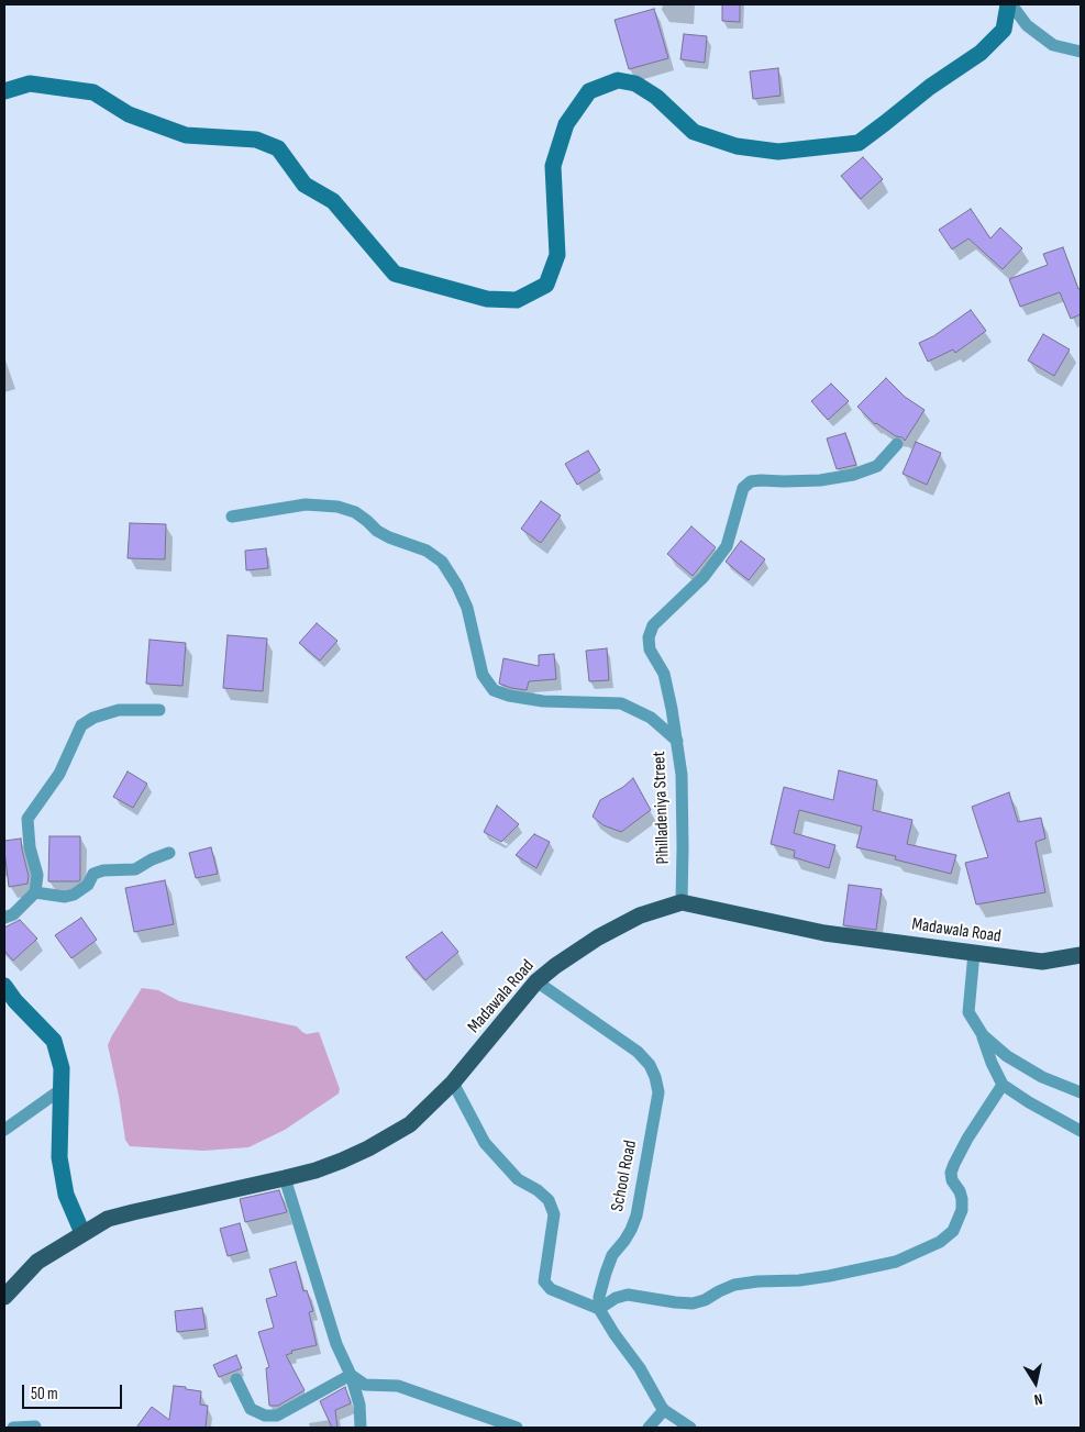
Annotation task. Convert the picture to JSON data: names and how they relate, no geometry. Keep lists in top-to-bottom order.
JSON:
{
  "streets": {
    "main road": ["Madawala Road"],
    "street": ["Pihilladeniya Street", "School Road"]
  },
  "crossings": [
    ["Pihilladeniya Street", "Madawala Road"],
    ["Madawala Road", "School Road"]
  ],
  "scale_bar": "50 m",
  "north": "bottom"
}
